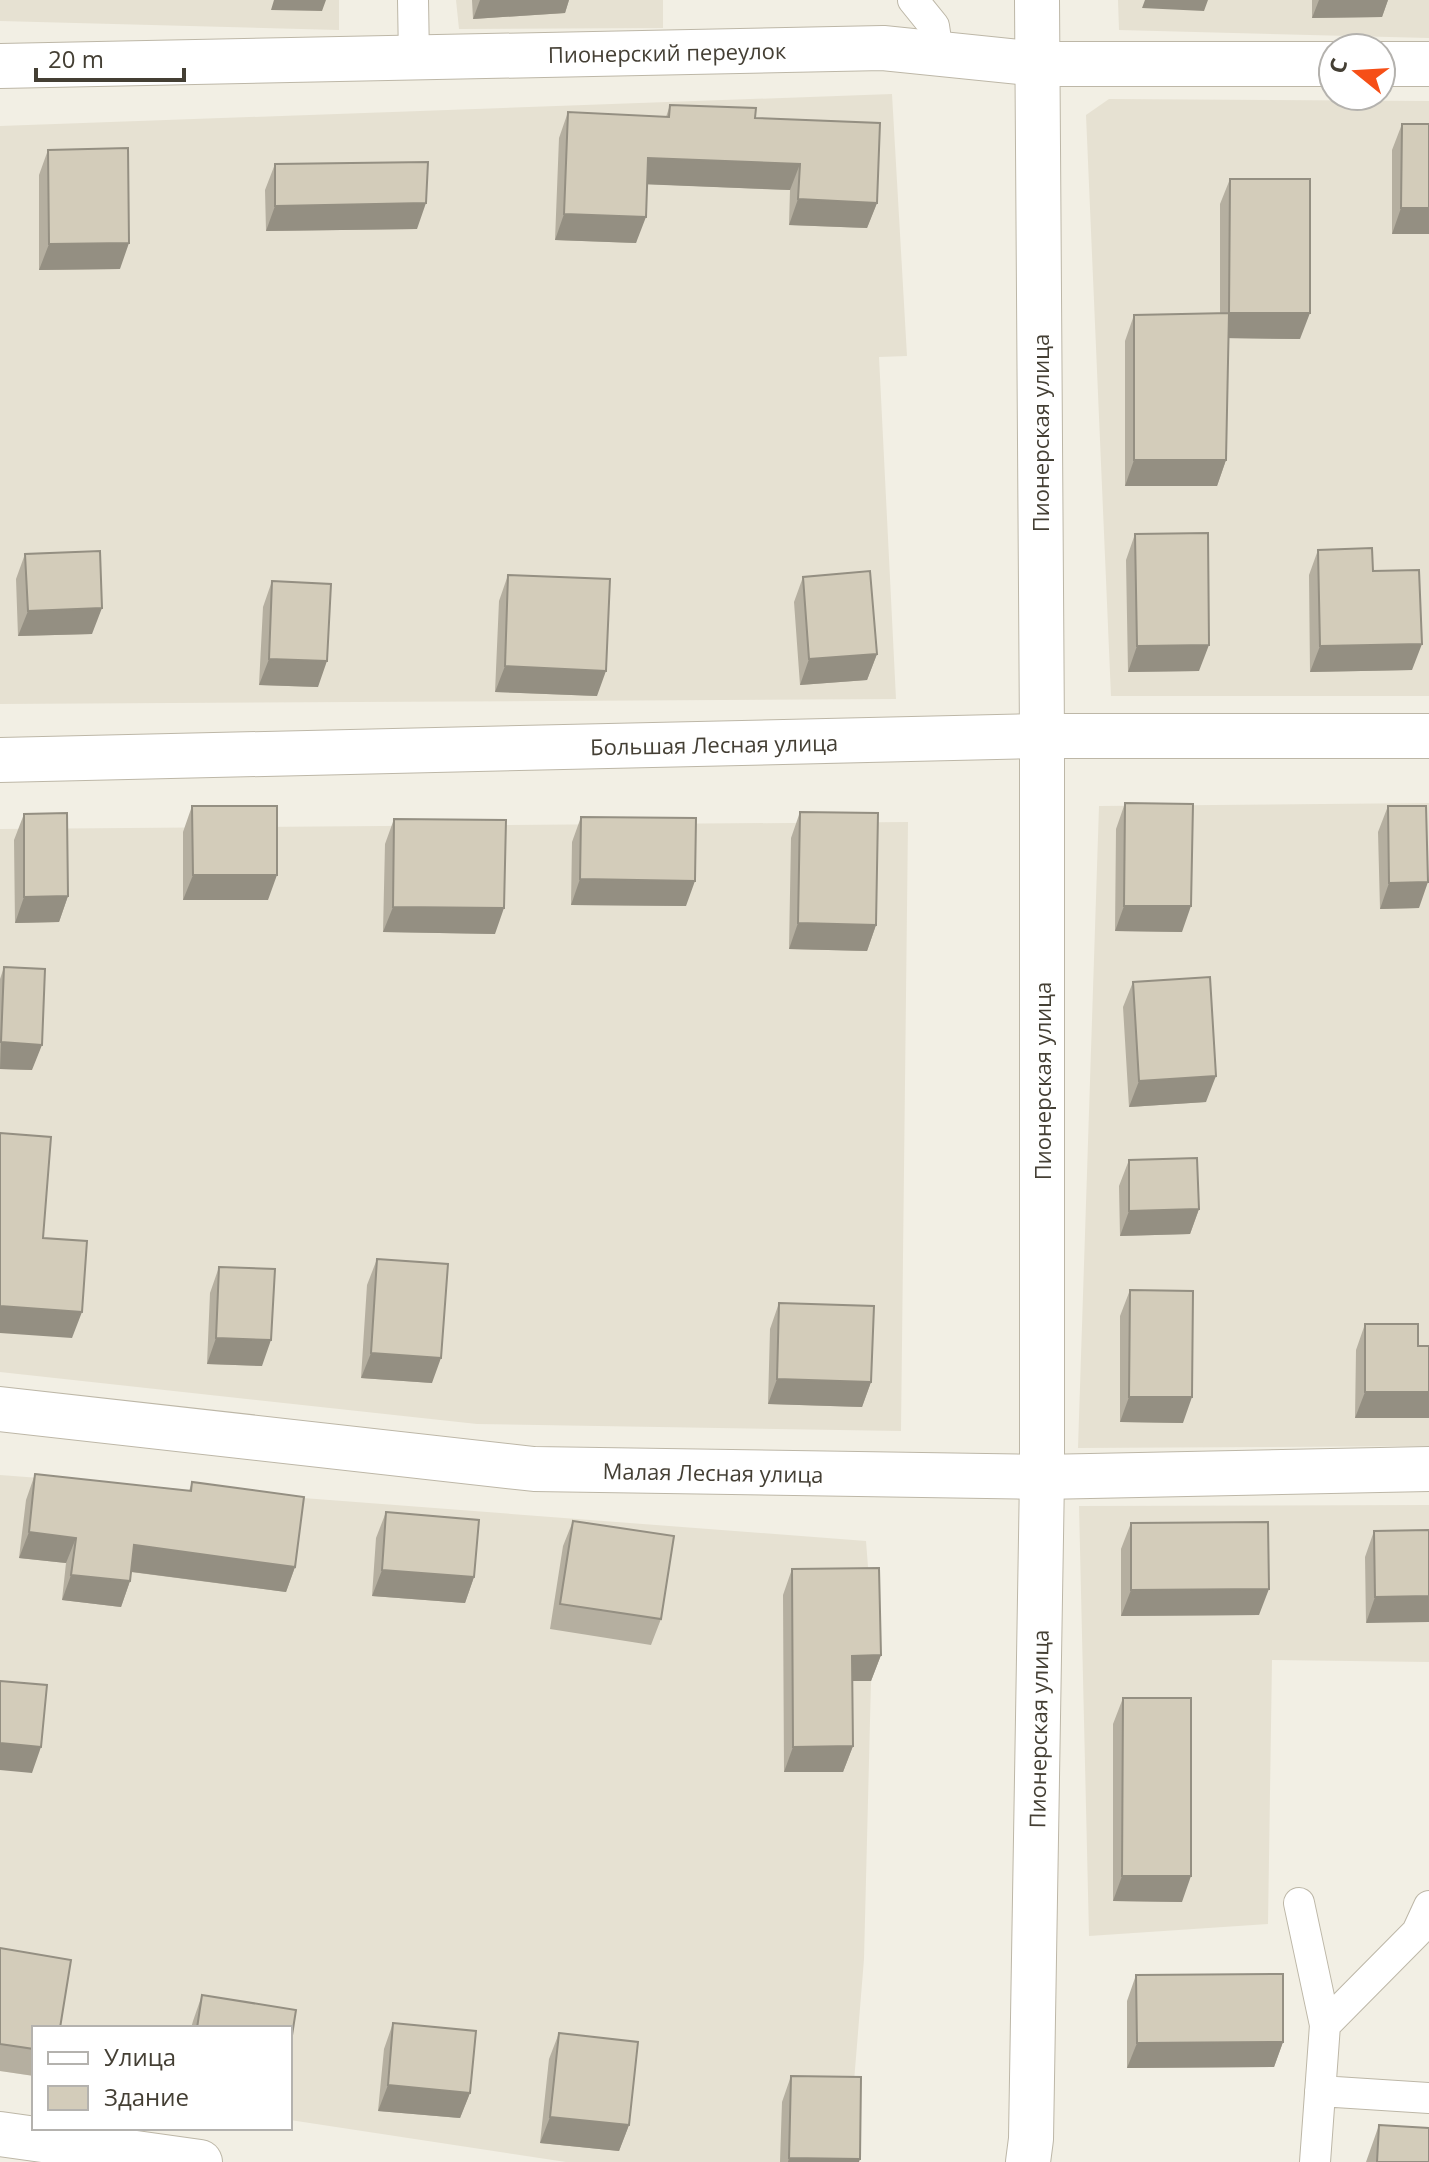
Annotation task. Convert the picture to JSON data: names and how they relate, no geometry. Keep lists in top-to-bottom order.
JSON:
{
  "streets": {
    "street": [
      "Пионерский переулок",
      "Пионерская улица",
      "Большая Лесная улица",
      "Малая Лесная улица"
    ]
  },
  "crossings": [
    ["Пионерский переулок", "Пионерская улица"],
    ["Пионерская улица", "Большая Лесная улица"],
    ["Пионерская улица", "Малая Лесная улица"]
  ],
  "legend": ["Улица", "Здание"],
  "scale_bar": "20 m",
  "north": "left"
}
